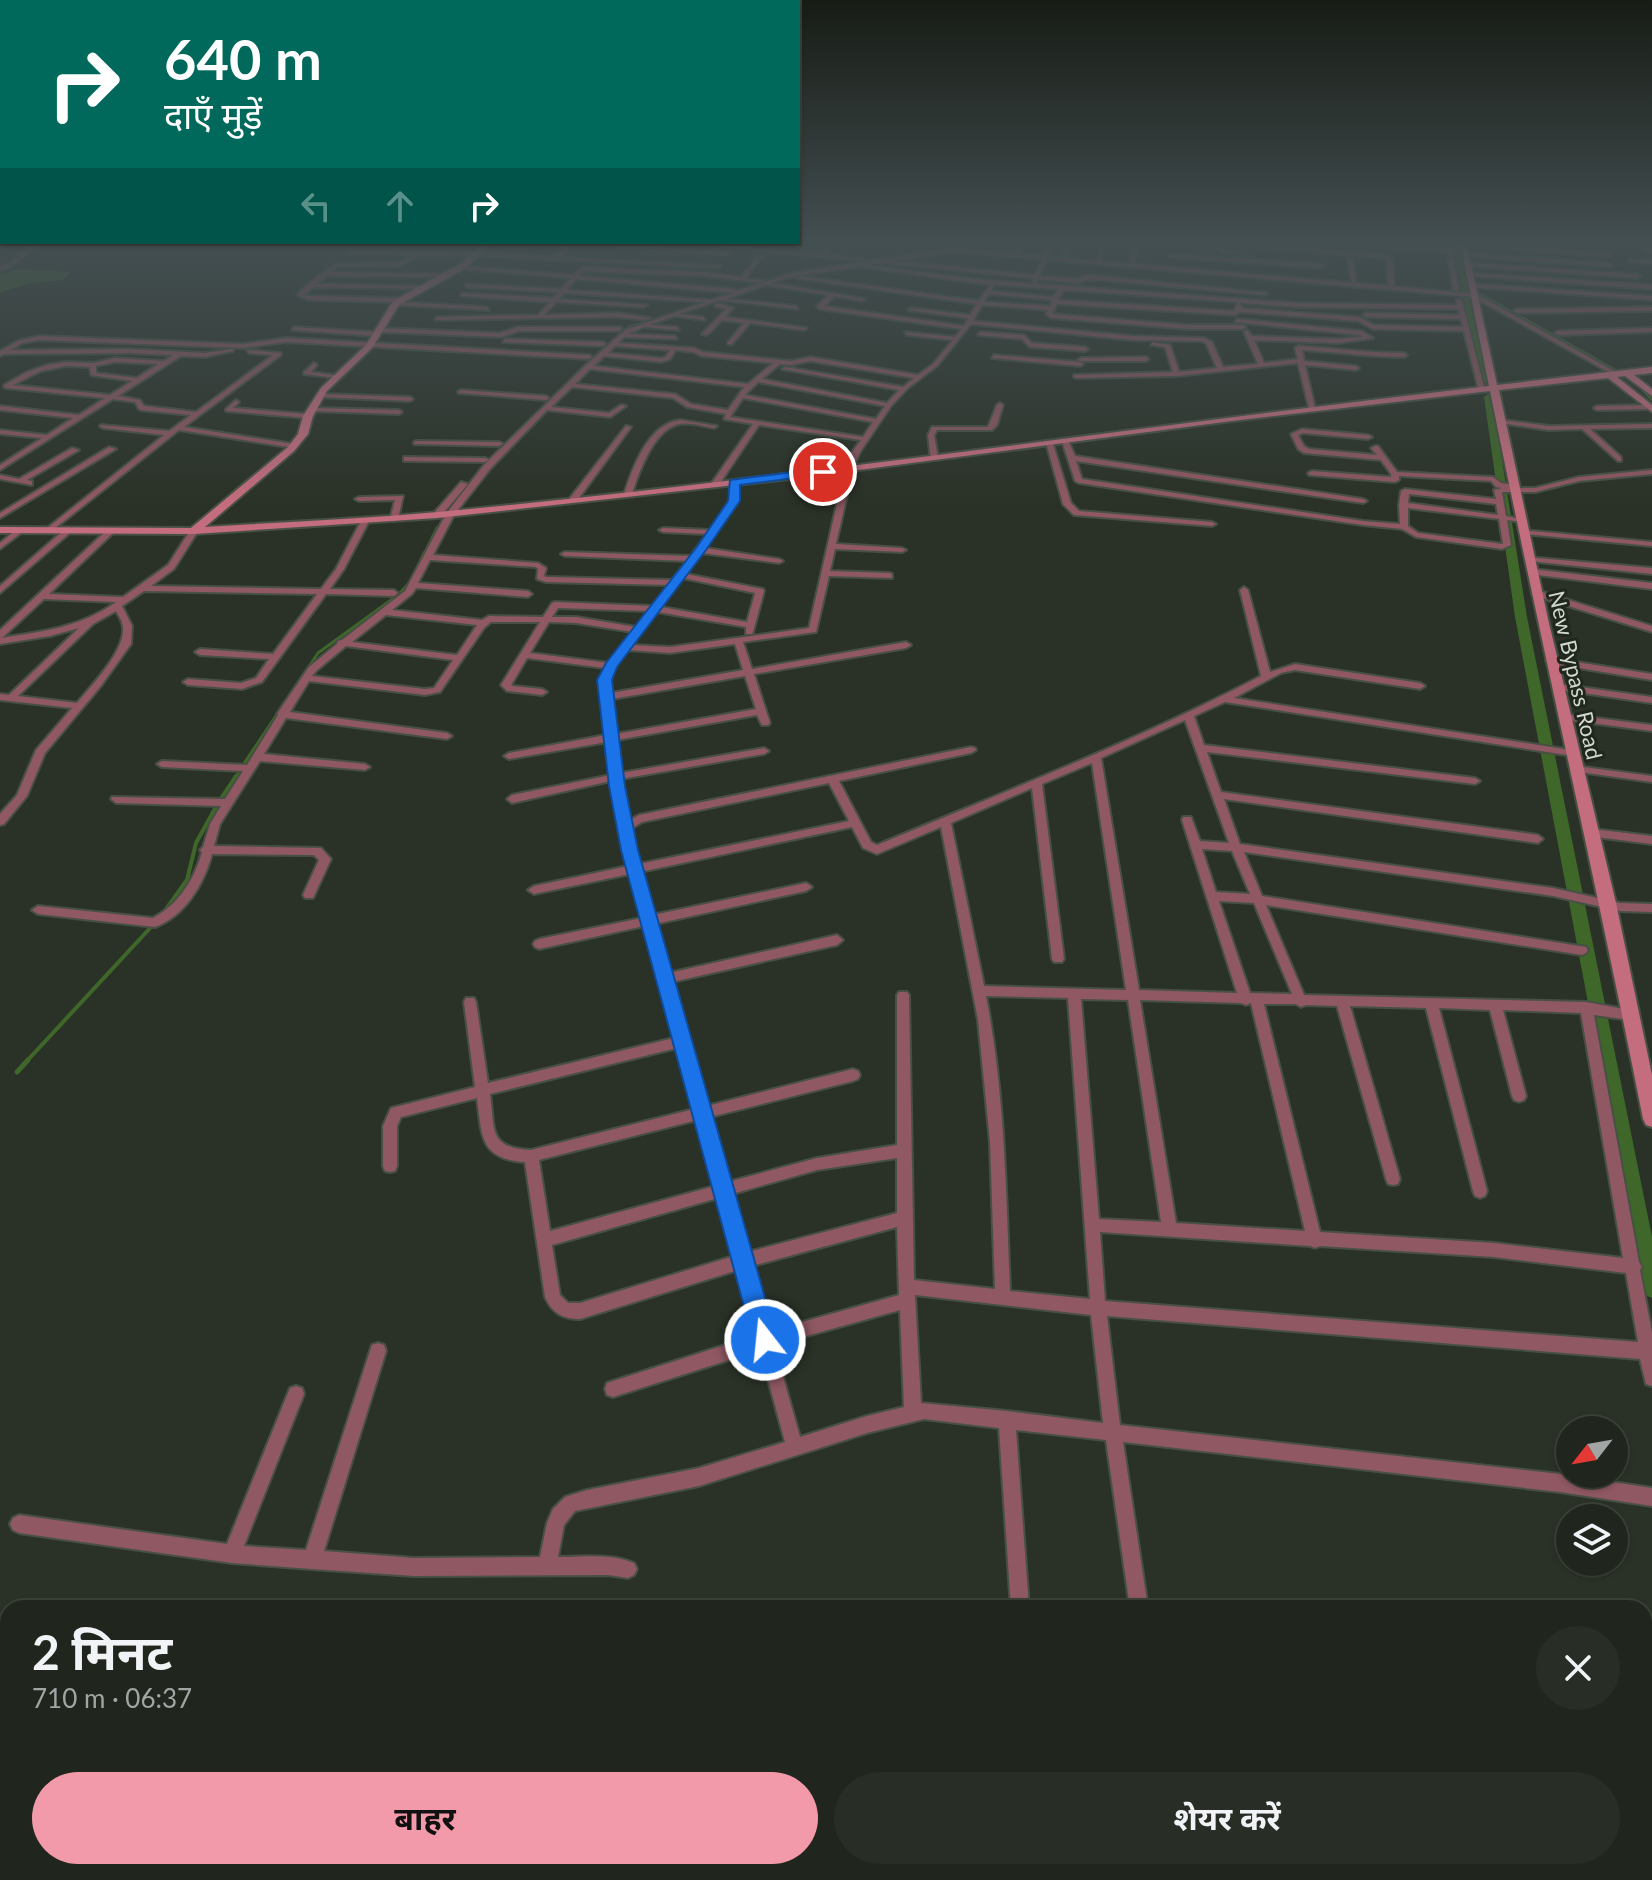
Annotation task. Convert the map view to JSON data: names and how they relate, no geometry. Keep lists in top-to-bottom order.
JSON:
{
  "streets": {
    "street": ["New Bypass Road"]
  },
  "north": "bottom left",
  "page": {
    "turn": ["640 m", "दाएँ मुड़ें"],
    "heading": ["2 मिनट", "710 m · 06:37"],
    "buttons": ["बाहर", "शेयर करें"]
  }
}
